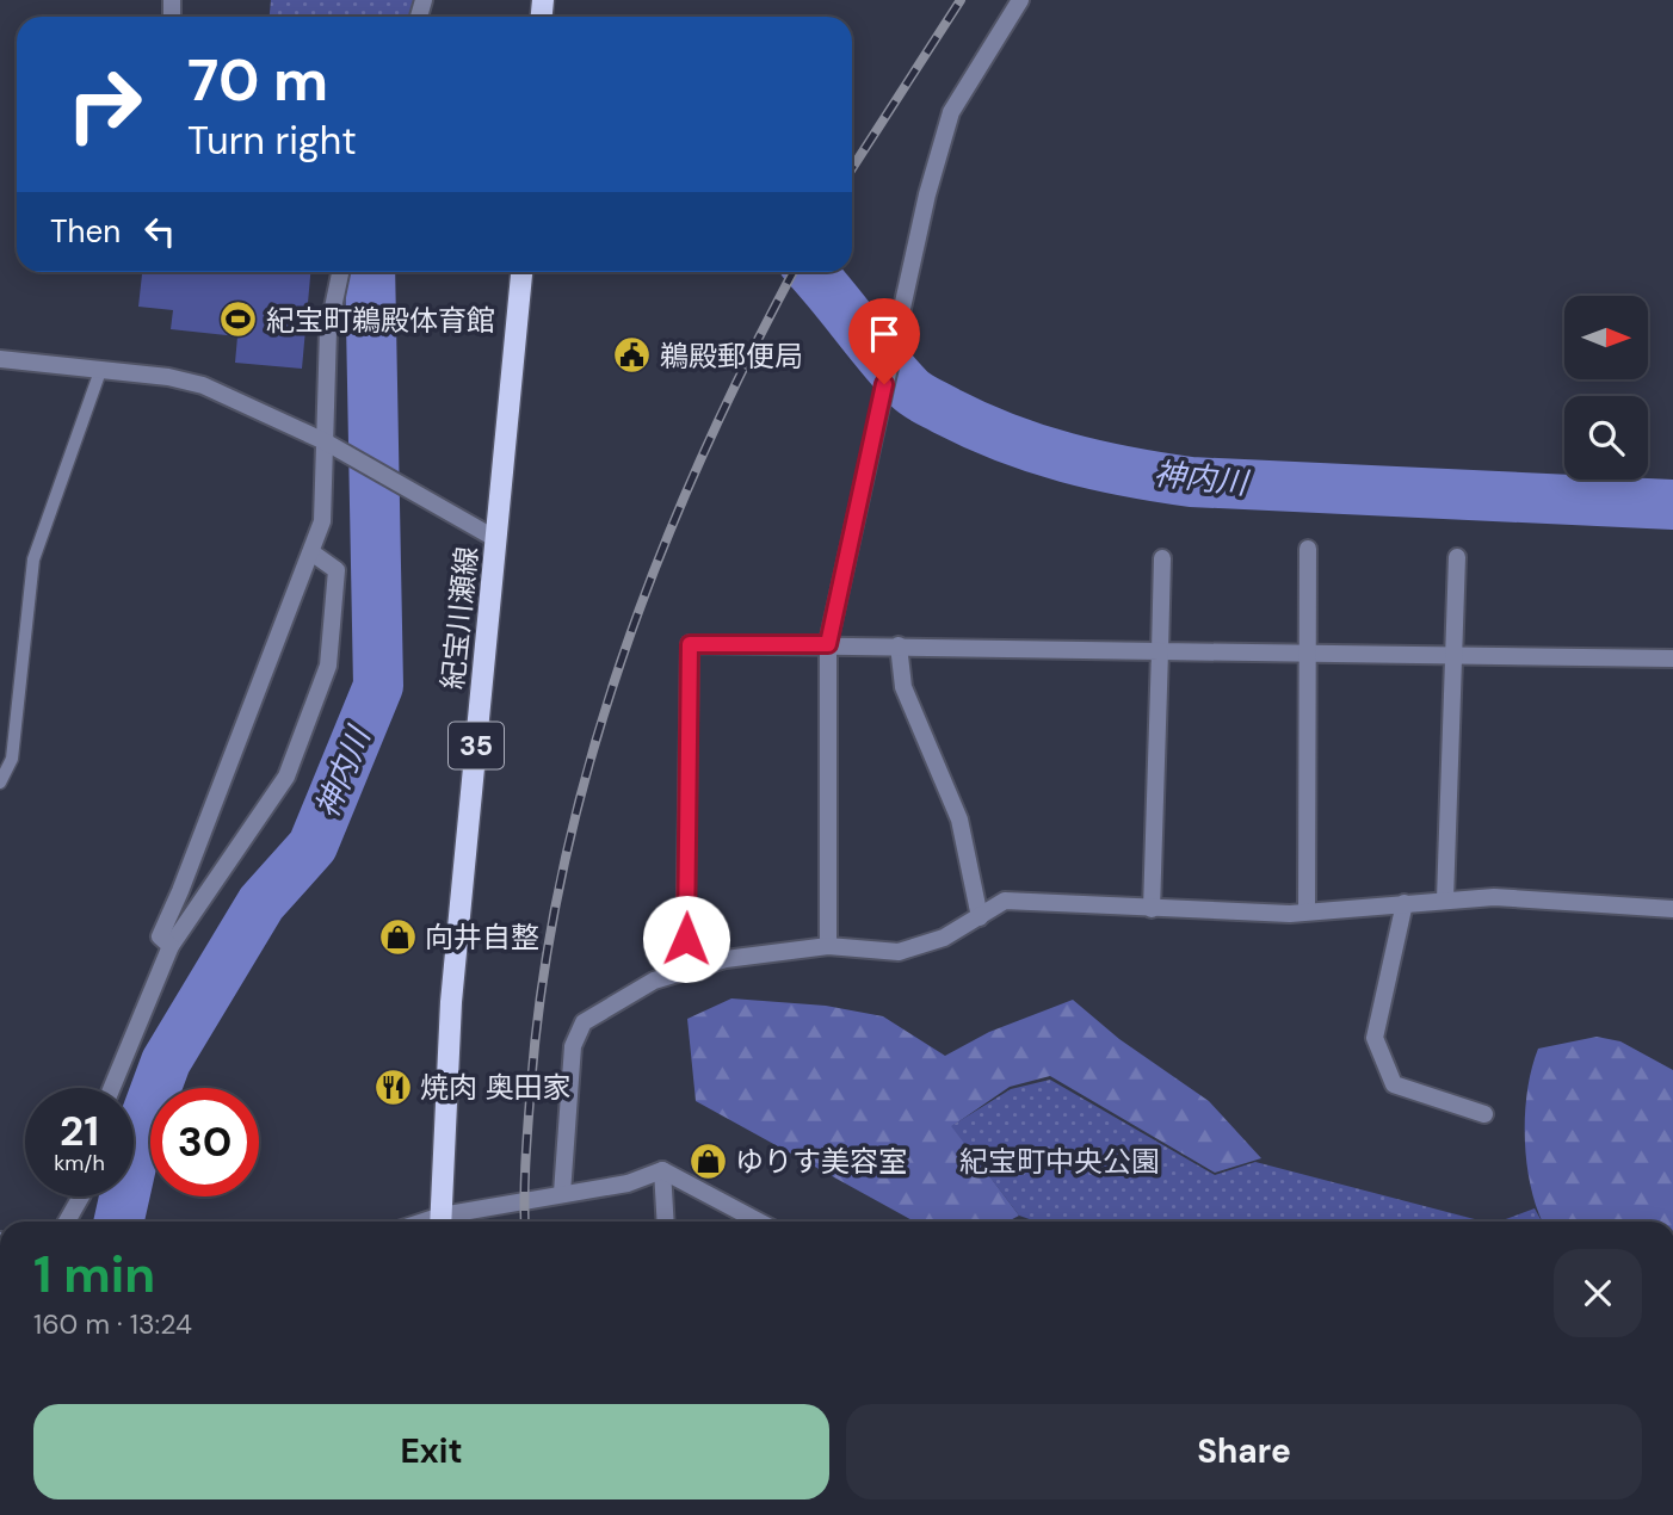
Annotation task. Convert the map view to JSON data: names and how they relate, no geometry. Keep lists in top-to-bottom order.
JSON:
{
  "streets": {
    "main road": ["紀宝川瀬線", "35"]
  },
  "water": ["神内川"],
  "parks": ["紀宝町中央公園"],
  "places": {
    "sports": ["紀宝町鵜殿体育館"],
    "public building": ["鵜殿郵便局"],
    "shop": ["向井自整", "ゆりす美容室"],
    "restaurant": ["焼肉 奥田家"]
  },
  "north": "right",
  "page": {
    "turn": ["70 m", "Turn right"],
    "then": "Then",
    "speed": "21 km/h",
    "limit": "30",
    "heading": ["1 min", "160 m · 13:24"],
    "buttons": ["Exit", "Share"]
  }
}
